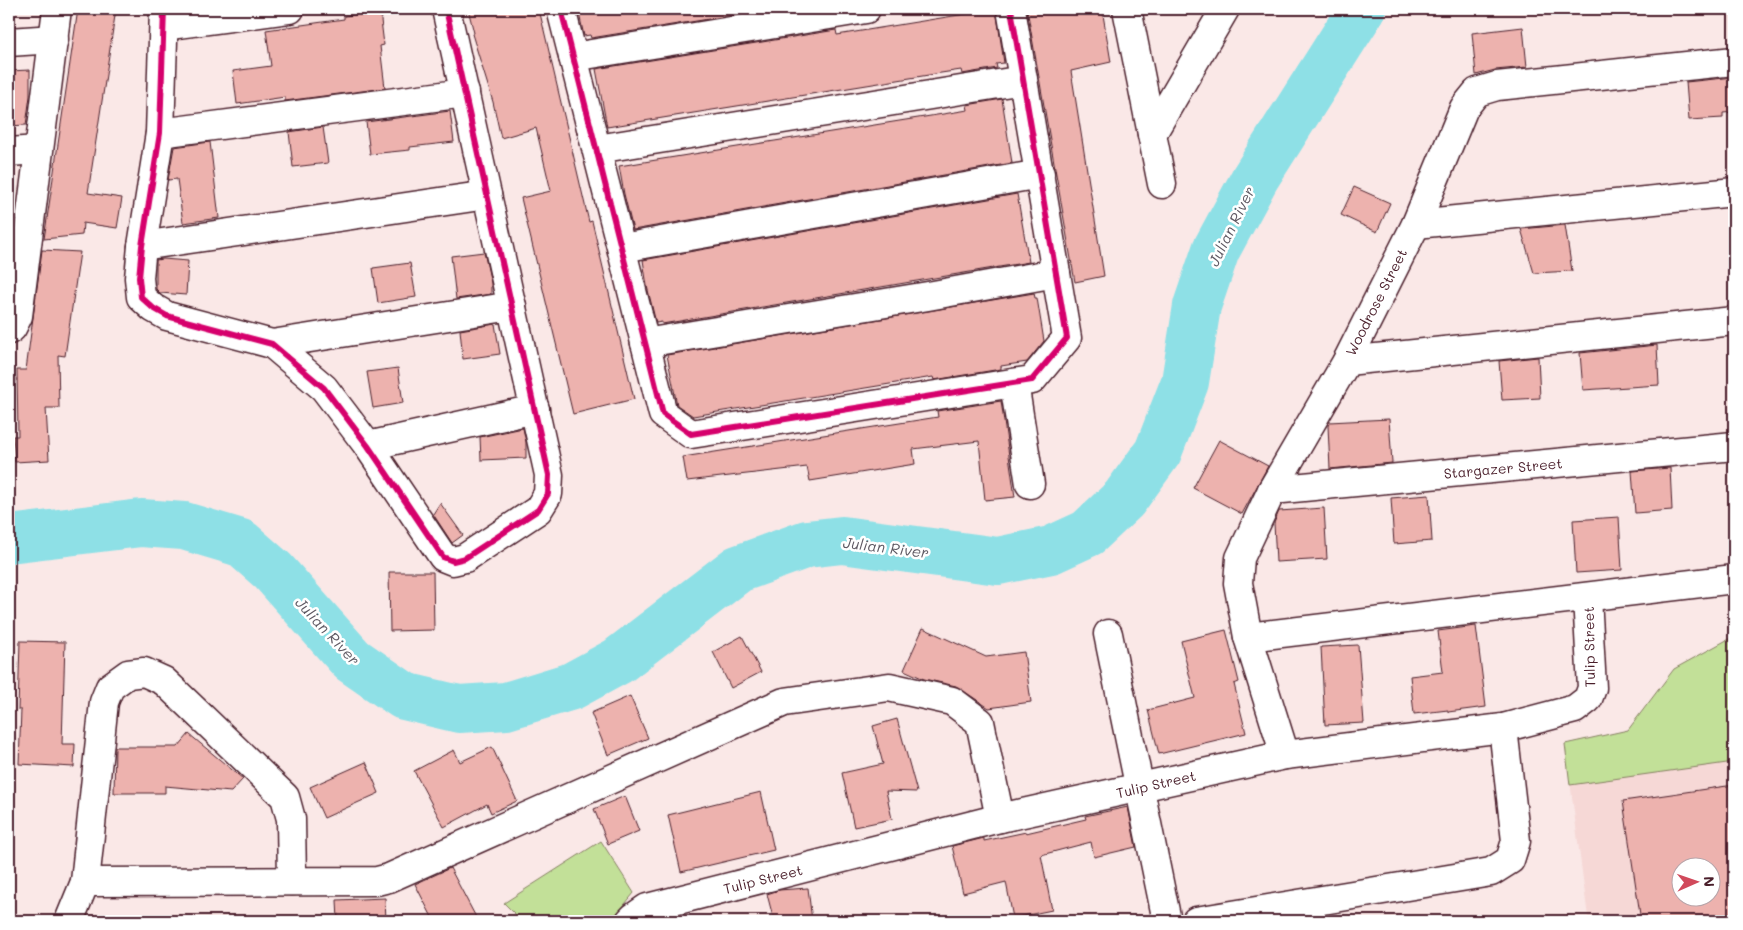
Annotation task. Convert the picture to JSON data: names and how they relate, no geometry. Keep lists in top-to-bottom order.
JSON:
{
  "streets": {
    "street": ["Woodrose Street", "Stargazer Street", "Tulip Street"]
  },
  "crossings": [
    ["Woodrose Street", "Stargazer Street"],
    ["Woodrose Street", "Tulip Street"]
  ],
  "water": ["Julian River"],
  "north": "right"
}
